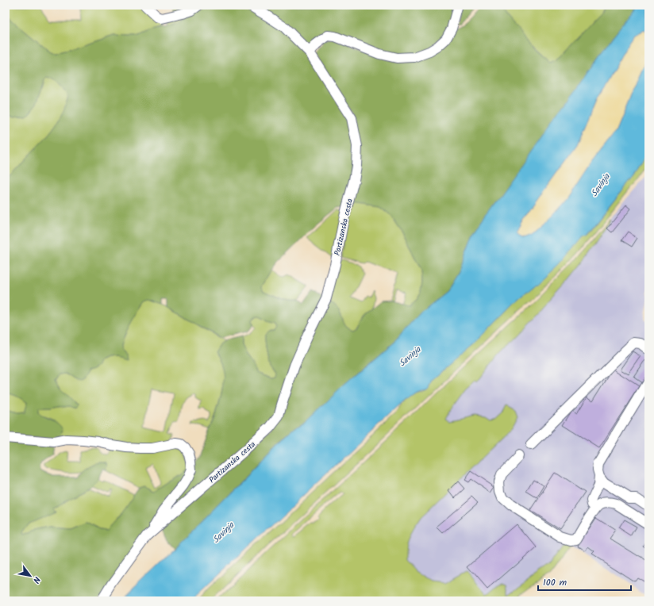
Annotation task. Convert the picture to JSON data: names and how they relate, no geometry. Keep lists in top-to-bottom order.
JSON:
{
  "streets": {
    "street": ["Partizanska cesta"]
  },
  "water": ["Savinja"],
  "scale_bar": "100 m",
  "north": "bottom right"
}
